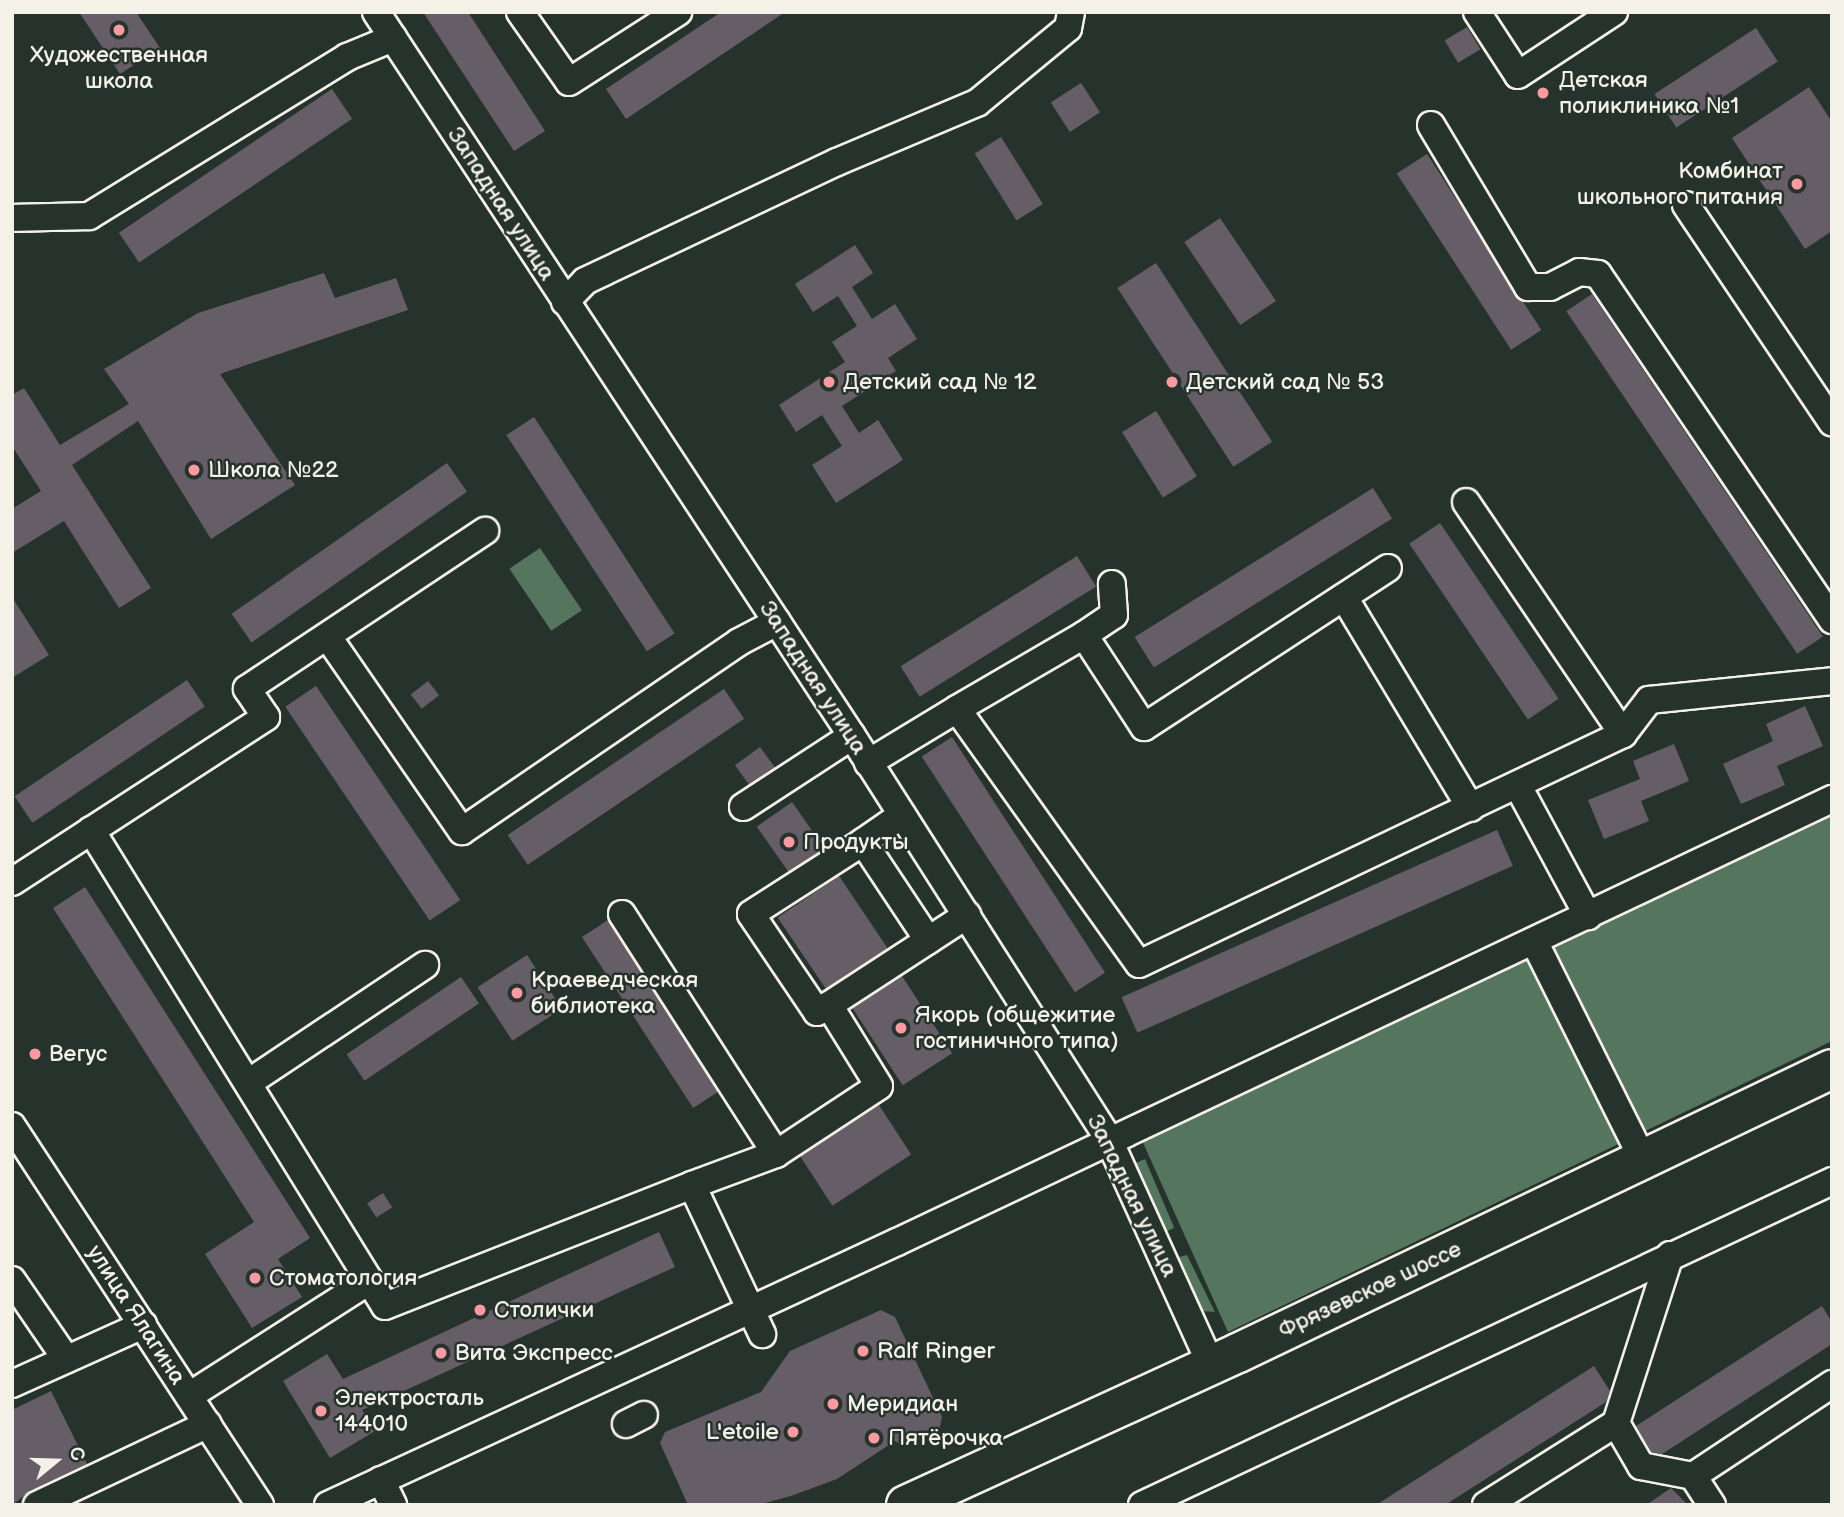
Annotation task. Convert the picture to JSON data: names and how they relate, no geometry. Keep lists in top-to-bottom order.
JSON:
{
  "streets": {
    "highway": ["Фрязевское шоссе"],
    "street": ["Западная улица", "улица Ялагина"]
  },
  "crossings": [
    ["Западная улица", "Фрязевское шоссе"]
  ],
  "places": [
    "Художественная школа",
    "Детская поликлиника №1",
    "Комбинат школьного питания",
    "Детский сад № 12",
    "Детский сад № 53",
    "Школа №22",
    "Продукты",
    "Краеведческая библиотека",
    "Якорь (общежитие гостиничного типа)",
    "Вегус",
    "Стоматология",
    "Столички",
    "Ralf Ringer",
    "Вита Экспресс",
    "Меридиан",
    "Электросталь 144010",
    "L'etoile",
    "Пятёрочка"
  ],
  "north": "right"
}
